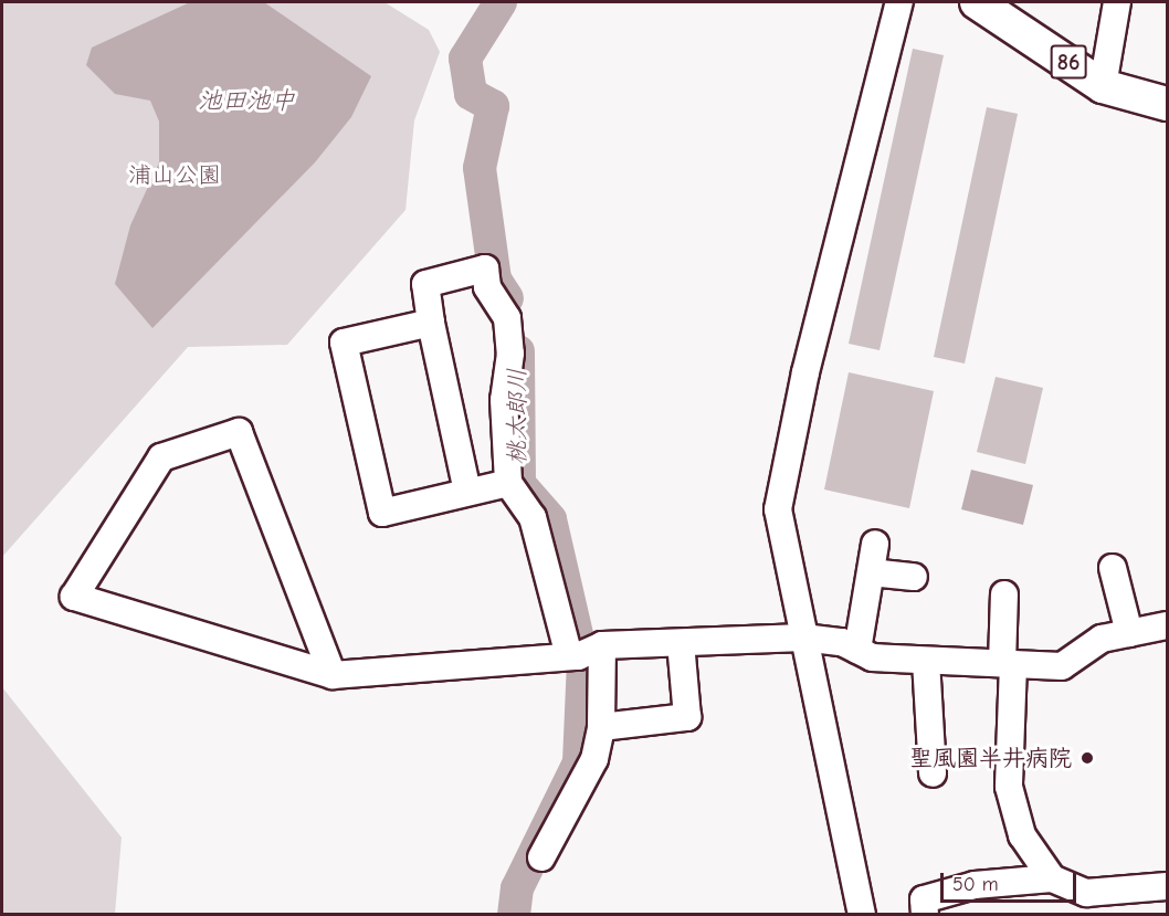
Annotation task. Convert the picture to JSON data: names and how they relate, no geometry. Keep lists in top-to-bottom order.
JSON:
{
  "streets": {
    "main road": ["86"]
  },
  "water": ["池田池中", "桃太郎川"],
  "parks": ["浦山公園"],
  "places": ["聖風園半井病院"],
  "scale_bar": "50 m"
}
